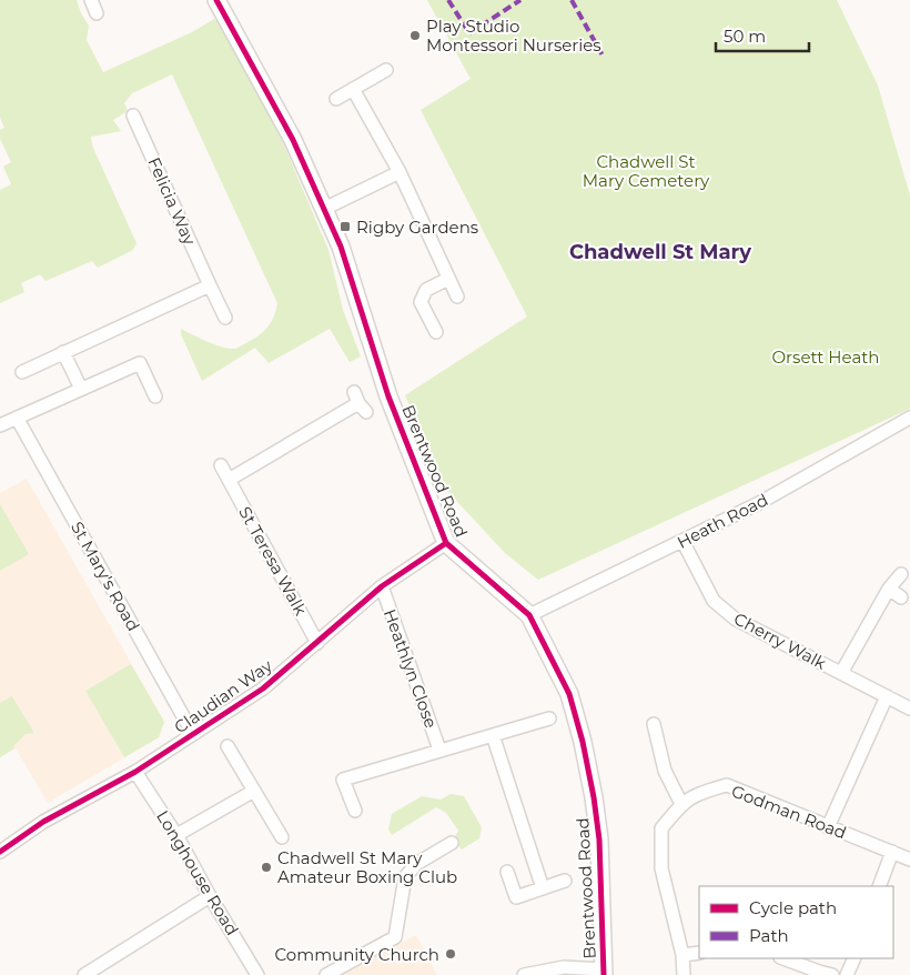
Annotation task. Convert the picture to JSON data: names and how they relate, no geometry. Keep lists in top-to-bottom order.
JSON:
{
  "streets": {
    "street": [
      "Felicia Way",
      "Brentwood Road",
      "Heath Road",
      "St Teresa Walk",
      "St Mary's Road",
      "Cherry Walk",
      "Heathlyn Close",
      "Claudian Way",
      "Godman Road",
      "Longhouse Road"
    ]
  },
  "crossings": [
    ["Brentwood Road", "Heath Road"],
    ["Brentwood Road", "Claudian Way"],
    ["Heath Road", "Cherry Walk"],
    ["St Teresa Walk", "Claudian Way"],
    ["St Mary's Road", "Claudian Way"],
    ["Heathlyn Close", "Claudian Way"],
    ["Claudian Way", "Longhouse Road"]
  ],
  "districts": ["Chadwell St Mary"],
  "parks": ["Chadwell St Mary Cemetery", "Orsett Heath"],
  "places": {
    "other": ["Play Studio Montessori Nurseries", "Chadwell St Mary Amateur Boxing Club", "Community Church"],
    "transit": ["Rigby Gardens"]
  },
  "legend": ["Cycle path", "Path"],
  "scale_bar": "50 m"
}
